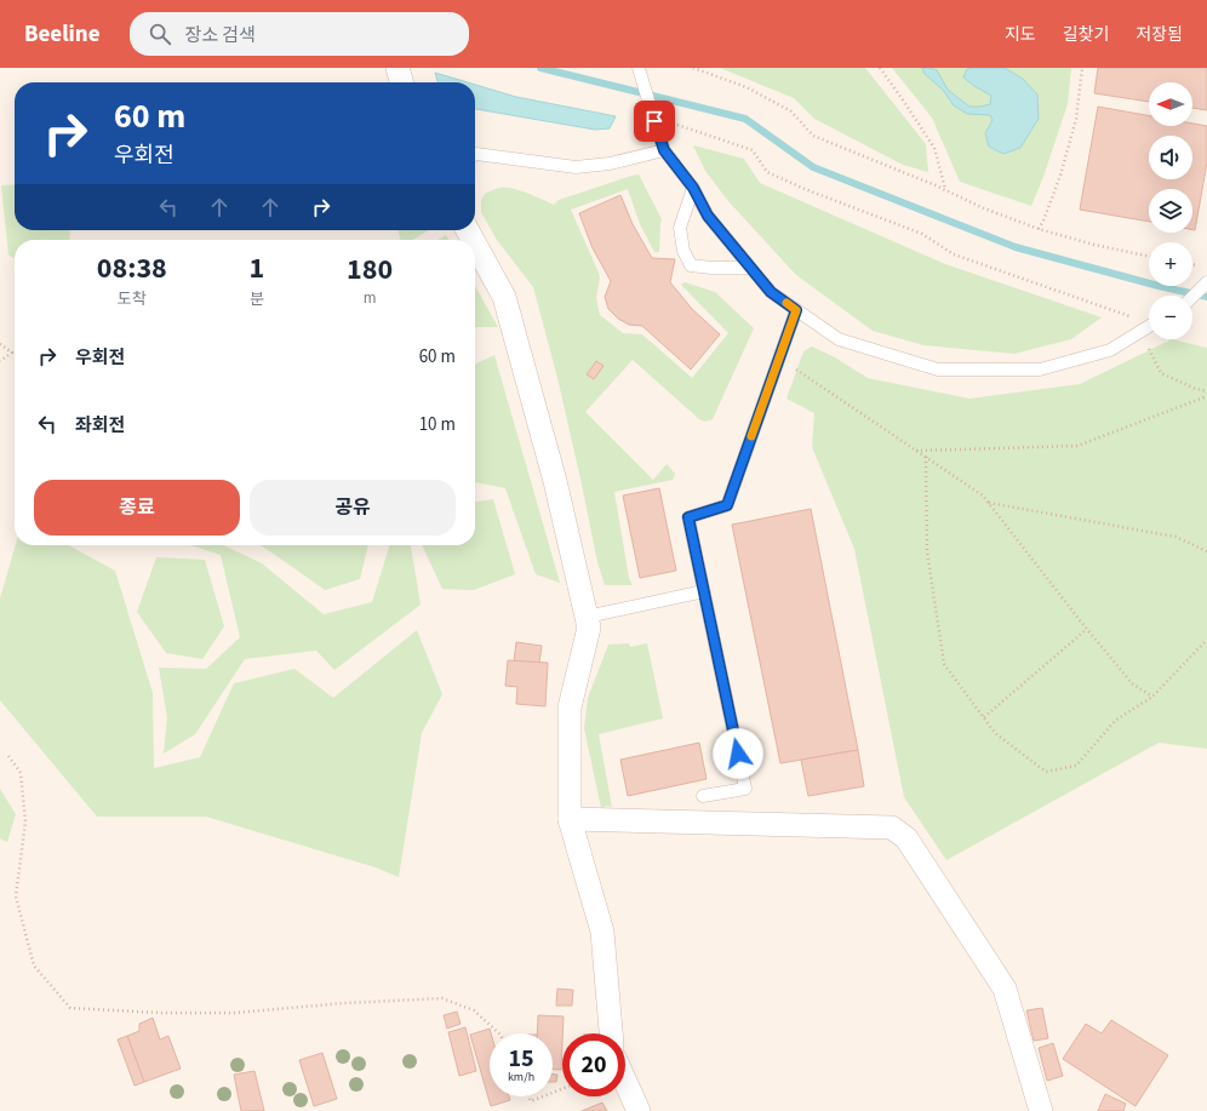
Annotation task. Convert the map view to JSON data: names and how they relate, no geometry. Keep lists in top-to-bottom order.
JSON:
{
  "north": "left",
  "page": {
    "header": "Beeline",
    "search": "장소 검색",
    "nav": ["지도", "길찾기", "저장됨"],
    "map_buttons": ["+", "−"],
    "turn": ["60 m", "우회전"],
    "eta": [
      "08:38",
      "도착",
      "1",
      "분",
      "180",
      "m"
    ],
    "list": [
      {
        "name": "우회전",
        "value": "60 m"
      },
      {
        "name": "좌회전",
        "value": "10 m"
      }
    ],
    "buttons": ["종료", "공유"],
    "speed": "15 km/h",
    "limit": "20"
  }
}
